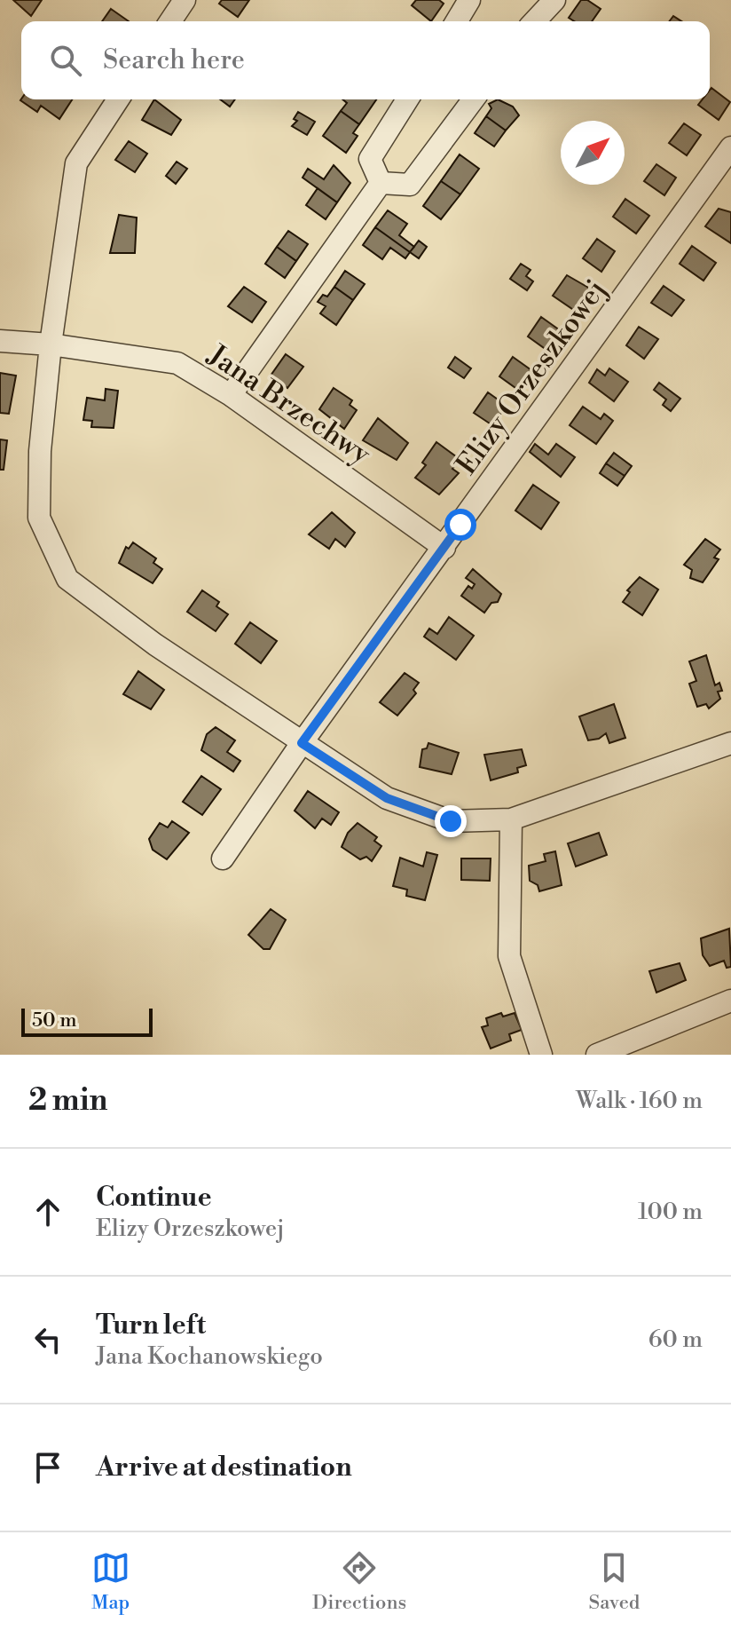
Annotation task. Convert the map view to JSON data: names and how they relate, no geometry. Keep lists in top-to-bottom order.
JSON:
{
  "streets": {
    "street": ["Elizy Orzeszkowej", "Jana Brzechwy"]
  },
  "crossings": [
    ["Elizy Orzeszkowej", "Jana Brzechwy"]
  ],
  "scale_bar": "50 m",
  "north": "top right",
  "page": {
    "search": "Search here",
    "scale": "50 m",
    "heading": ["2 min", "Walk · 160 m"],
    "list": [
      ["Continue", "Elizy Orzeszkowej", "100 m"],
      ["Turn left", "Jana Kochanowskiego", "60 m"],
      "Arrive at destination"
    ],
    "nav": ["Map", "Directions", "Saved"]
  }
}
